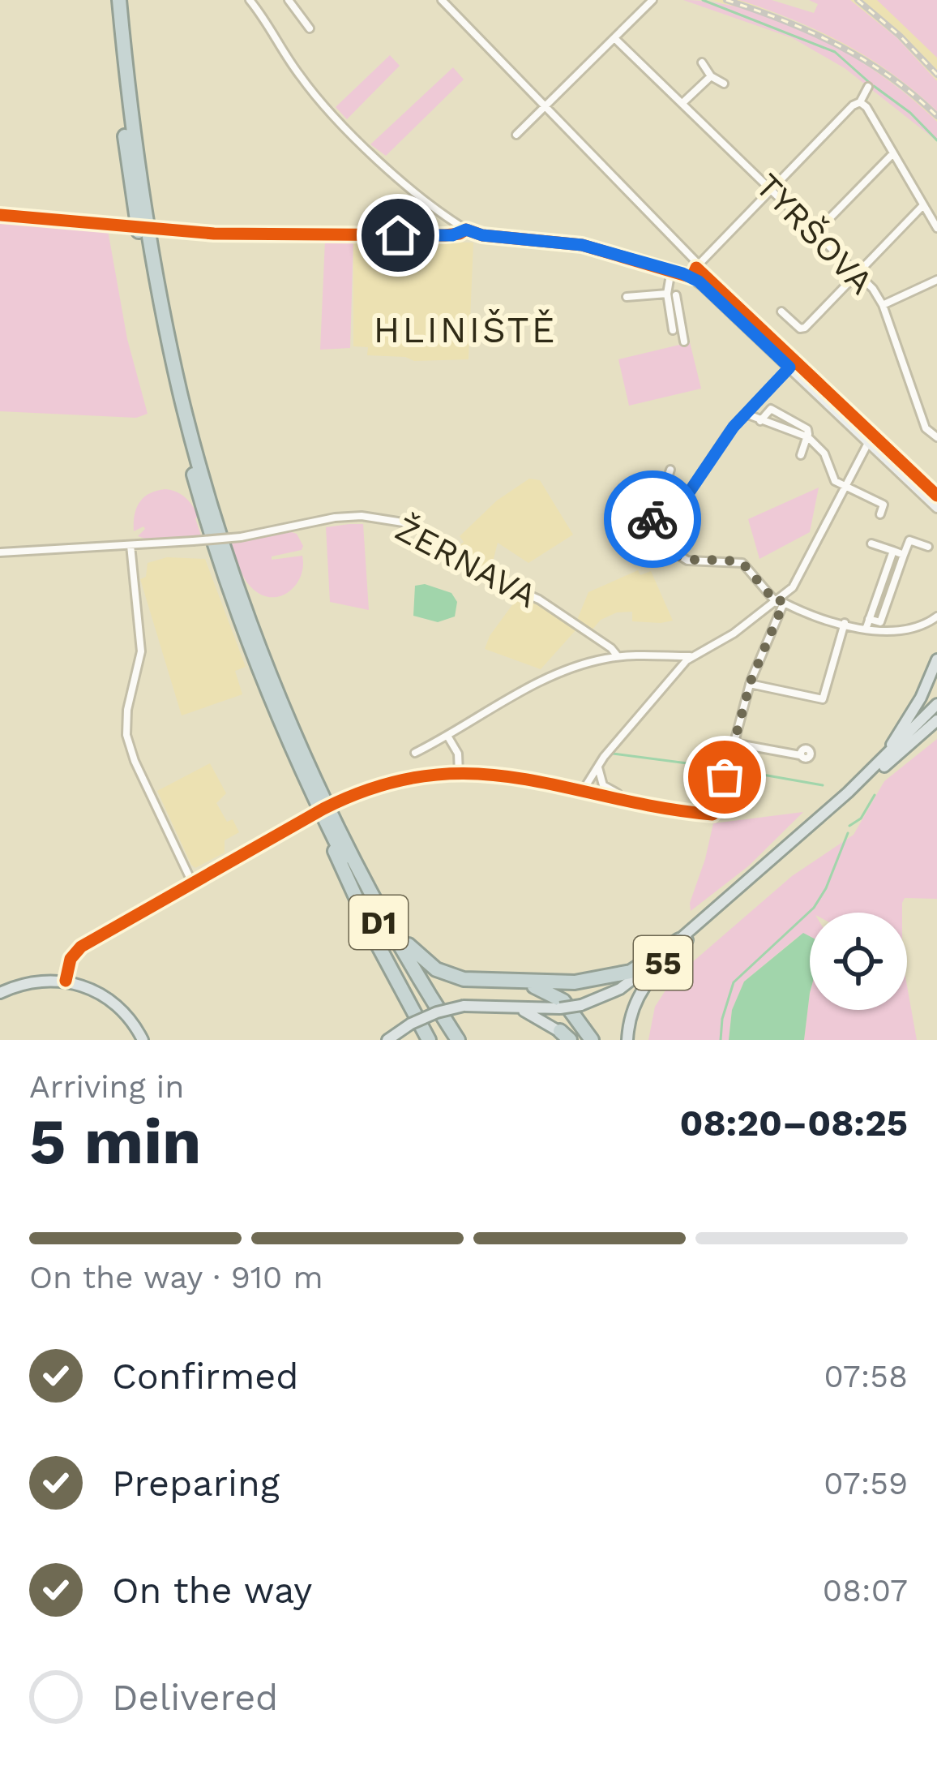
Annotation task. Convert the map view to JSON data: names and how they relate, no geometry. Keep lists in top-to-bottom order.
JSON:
{
  "streets": {
    "highway": ["D1"],
    "main road": ["55"],
    "street": ["TYRŠOVA", "ŽERNAVA"]
  },
  "districts": ["HLINIŠTĚ"],
  "page": {
    "heading": ["5 min", "Arriving in", "08:20–08:25"],
    "bar": "On the way · 910 m",
    "list": [
      ["Confirmed", "07:58"],
      ["Preparing", "07:59"],
      ["On the way", "08:07"],
      "Delivered"
    ]
  }
}
